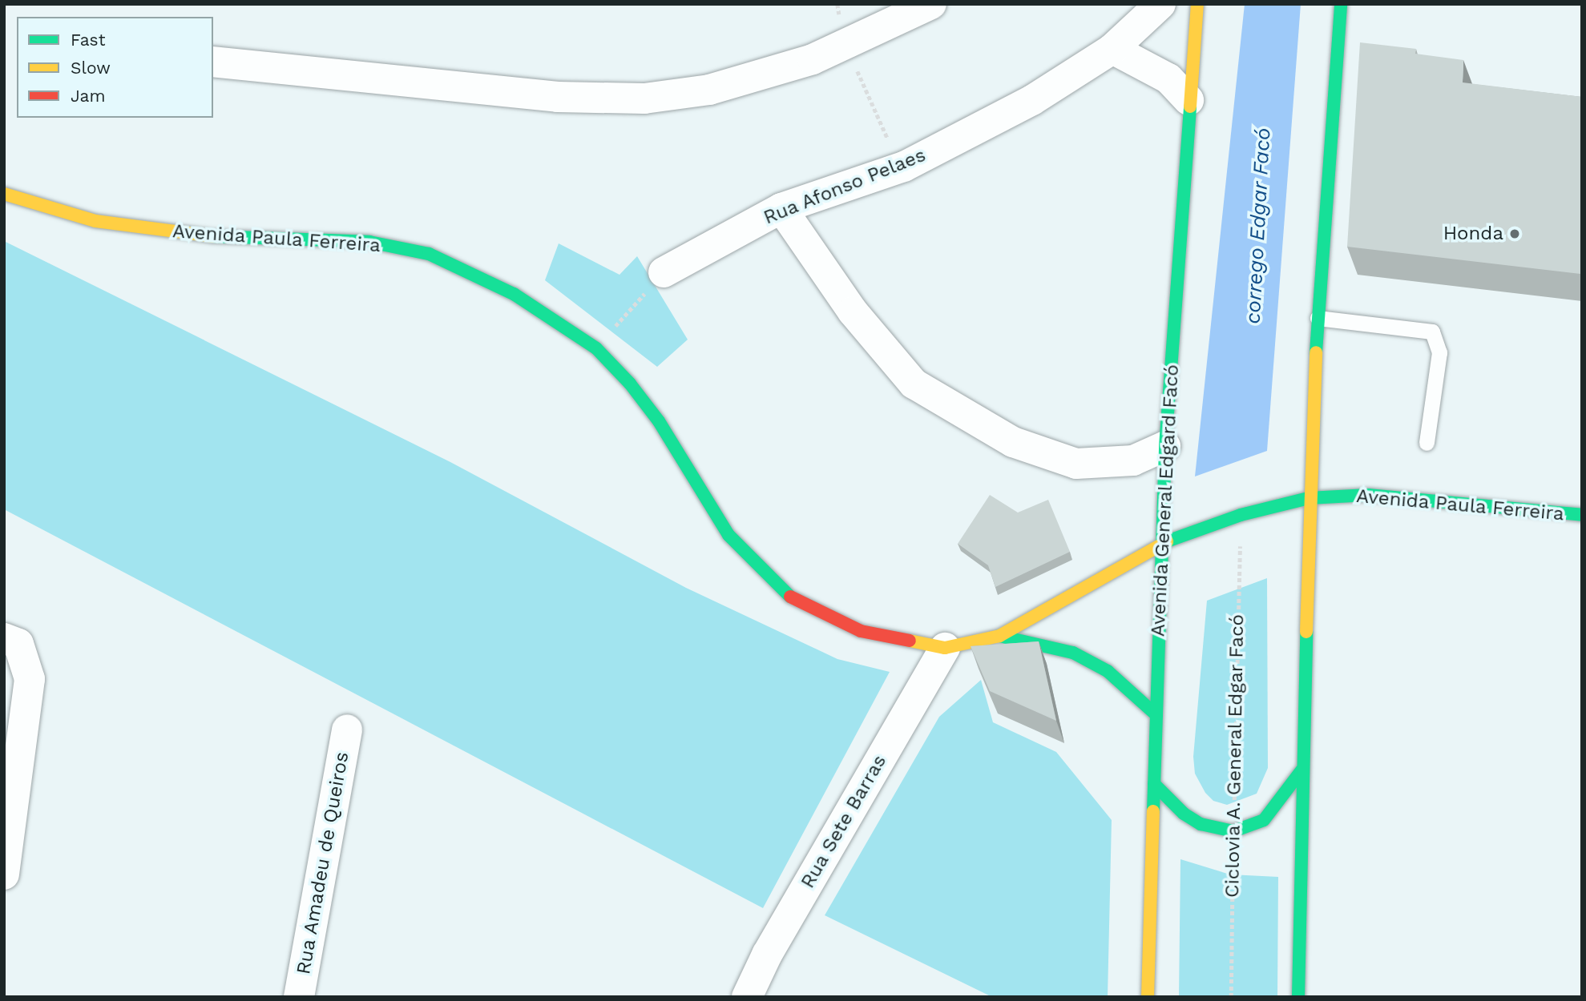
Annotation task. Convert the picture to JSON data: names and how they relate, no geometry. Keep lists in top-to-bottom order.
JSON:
{
  "streets": {
    "main road": ["Avenida Paula Ferreira", "Avenida General Edgard Facó"],
    "street": ["Rua Afonso Pelaes", "Rua Sete Barras", "Rua Amadeu de Queiros"],
    "path": ["Ciclovia A. General Edgar Facó"]
  },
  "crossings": [
    ["Avenida Paula Ferreira", "Avenida General Edgard Facó"],
    ["Avenida Paula Ferreira", "Ciclovia A. General Edgar Facó"],
    ["Avenida Paula Ferreira", "Rua Sete Barras"]
  ],
  "water": ["corrego Edgar Facó"],
  "places": ["Honda"],
  "legend": ["Fast", "Slow", "Jam"]
}
